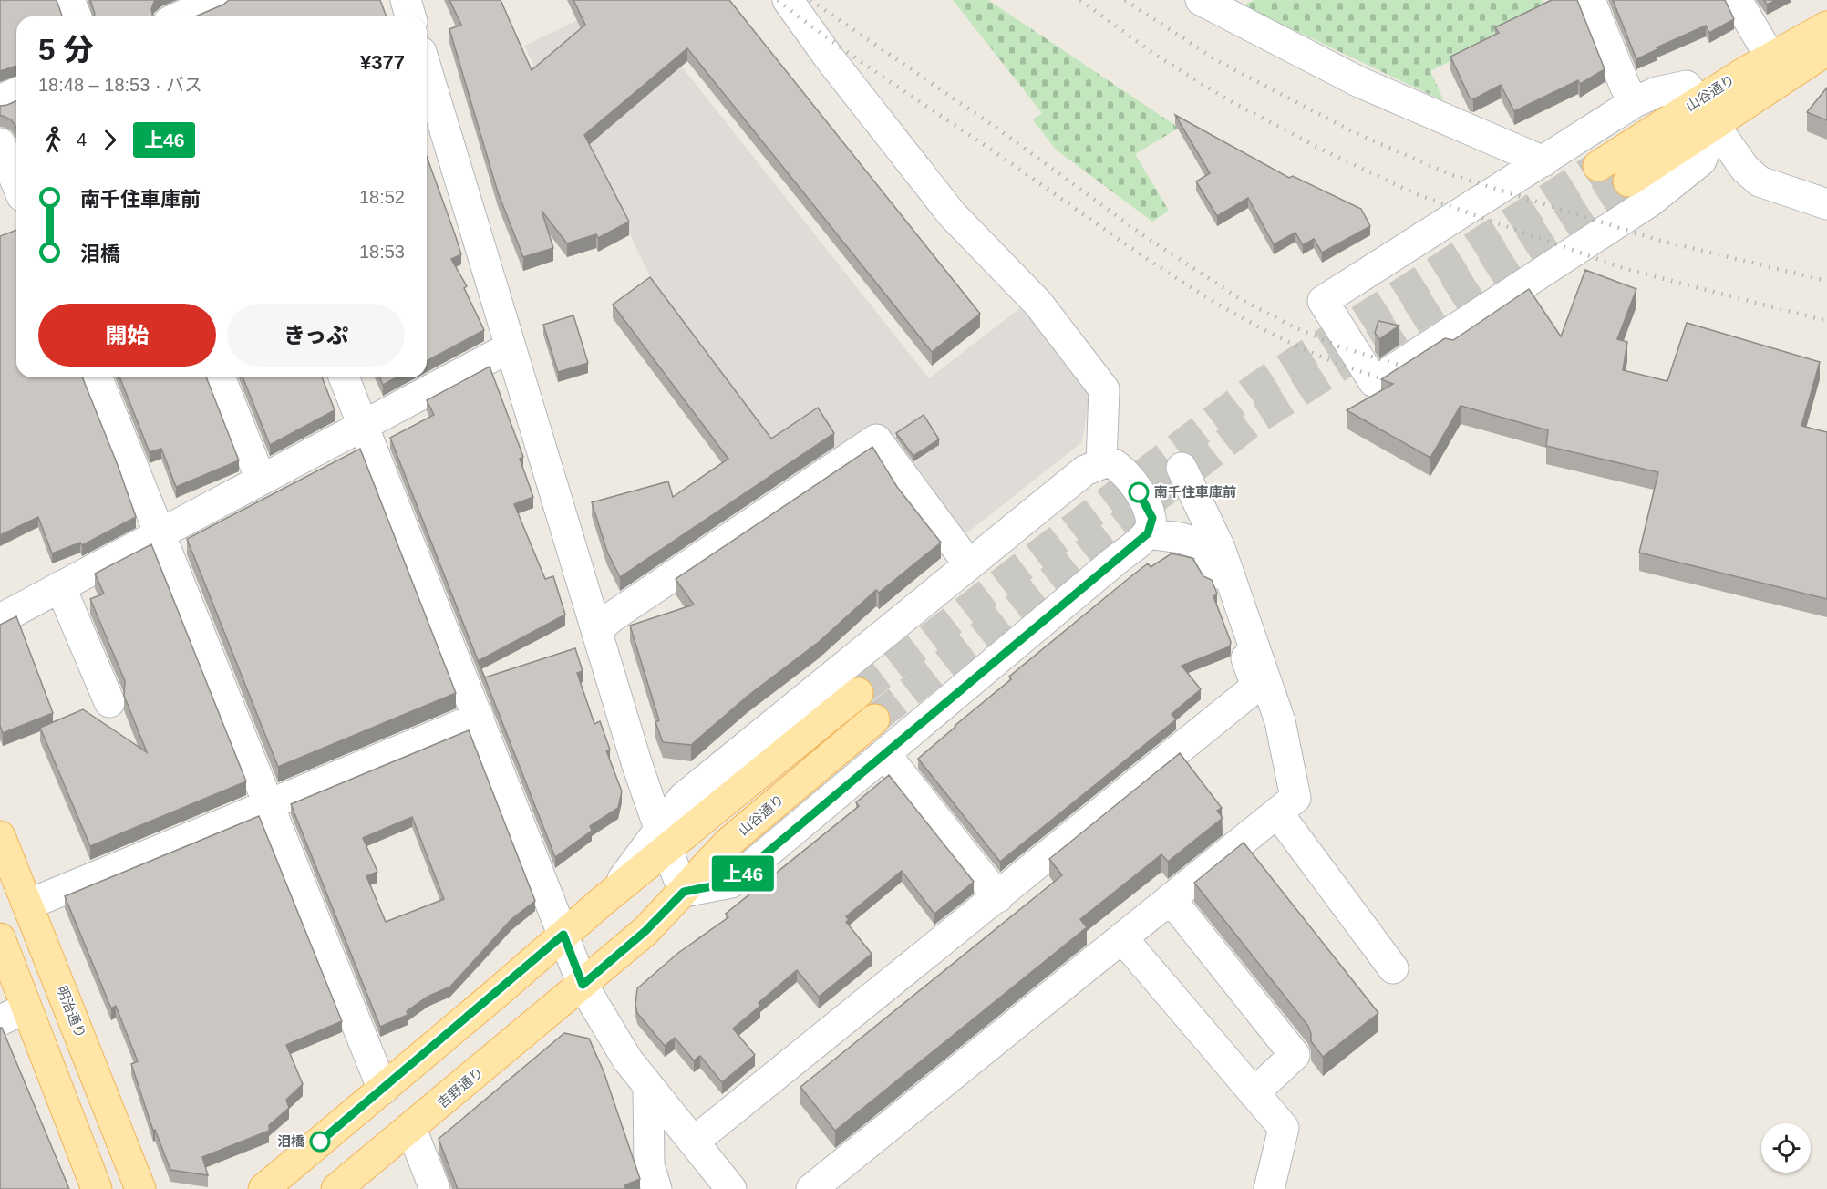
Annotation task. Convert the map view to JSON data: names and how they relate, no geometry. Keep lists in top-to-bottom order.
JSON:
{
  "streets": {
    "main road": ["山谷通り", "明治通り", "吉野通り"]
  },
  "crossings": [
    ["山谷通り", "吉野通り"]
  ],
  "places": ["南千住車庫前", "泪橋"],
  "lines": ["bus line 上46"],
  "page": {
    "on_map": "上46",
    "heading": ["5 分", "18:48 – 18:53 · バス", "¥377"],
    "legs": ["4", "上46"],
    "list": [
      {
        "name": "南千住車庫前",
        "value": "18:52"
      },
      {
        "name": "泪橋",
        "value": "18:53"
      }
    ],
    "buttons": ["開始", "きっぷ"]
  }
}
